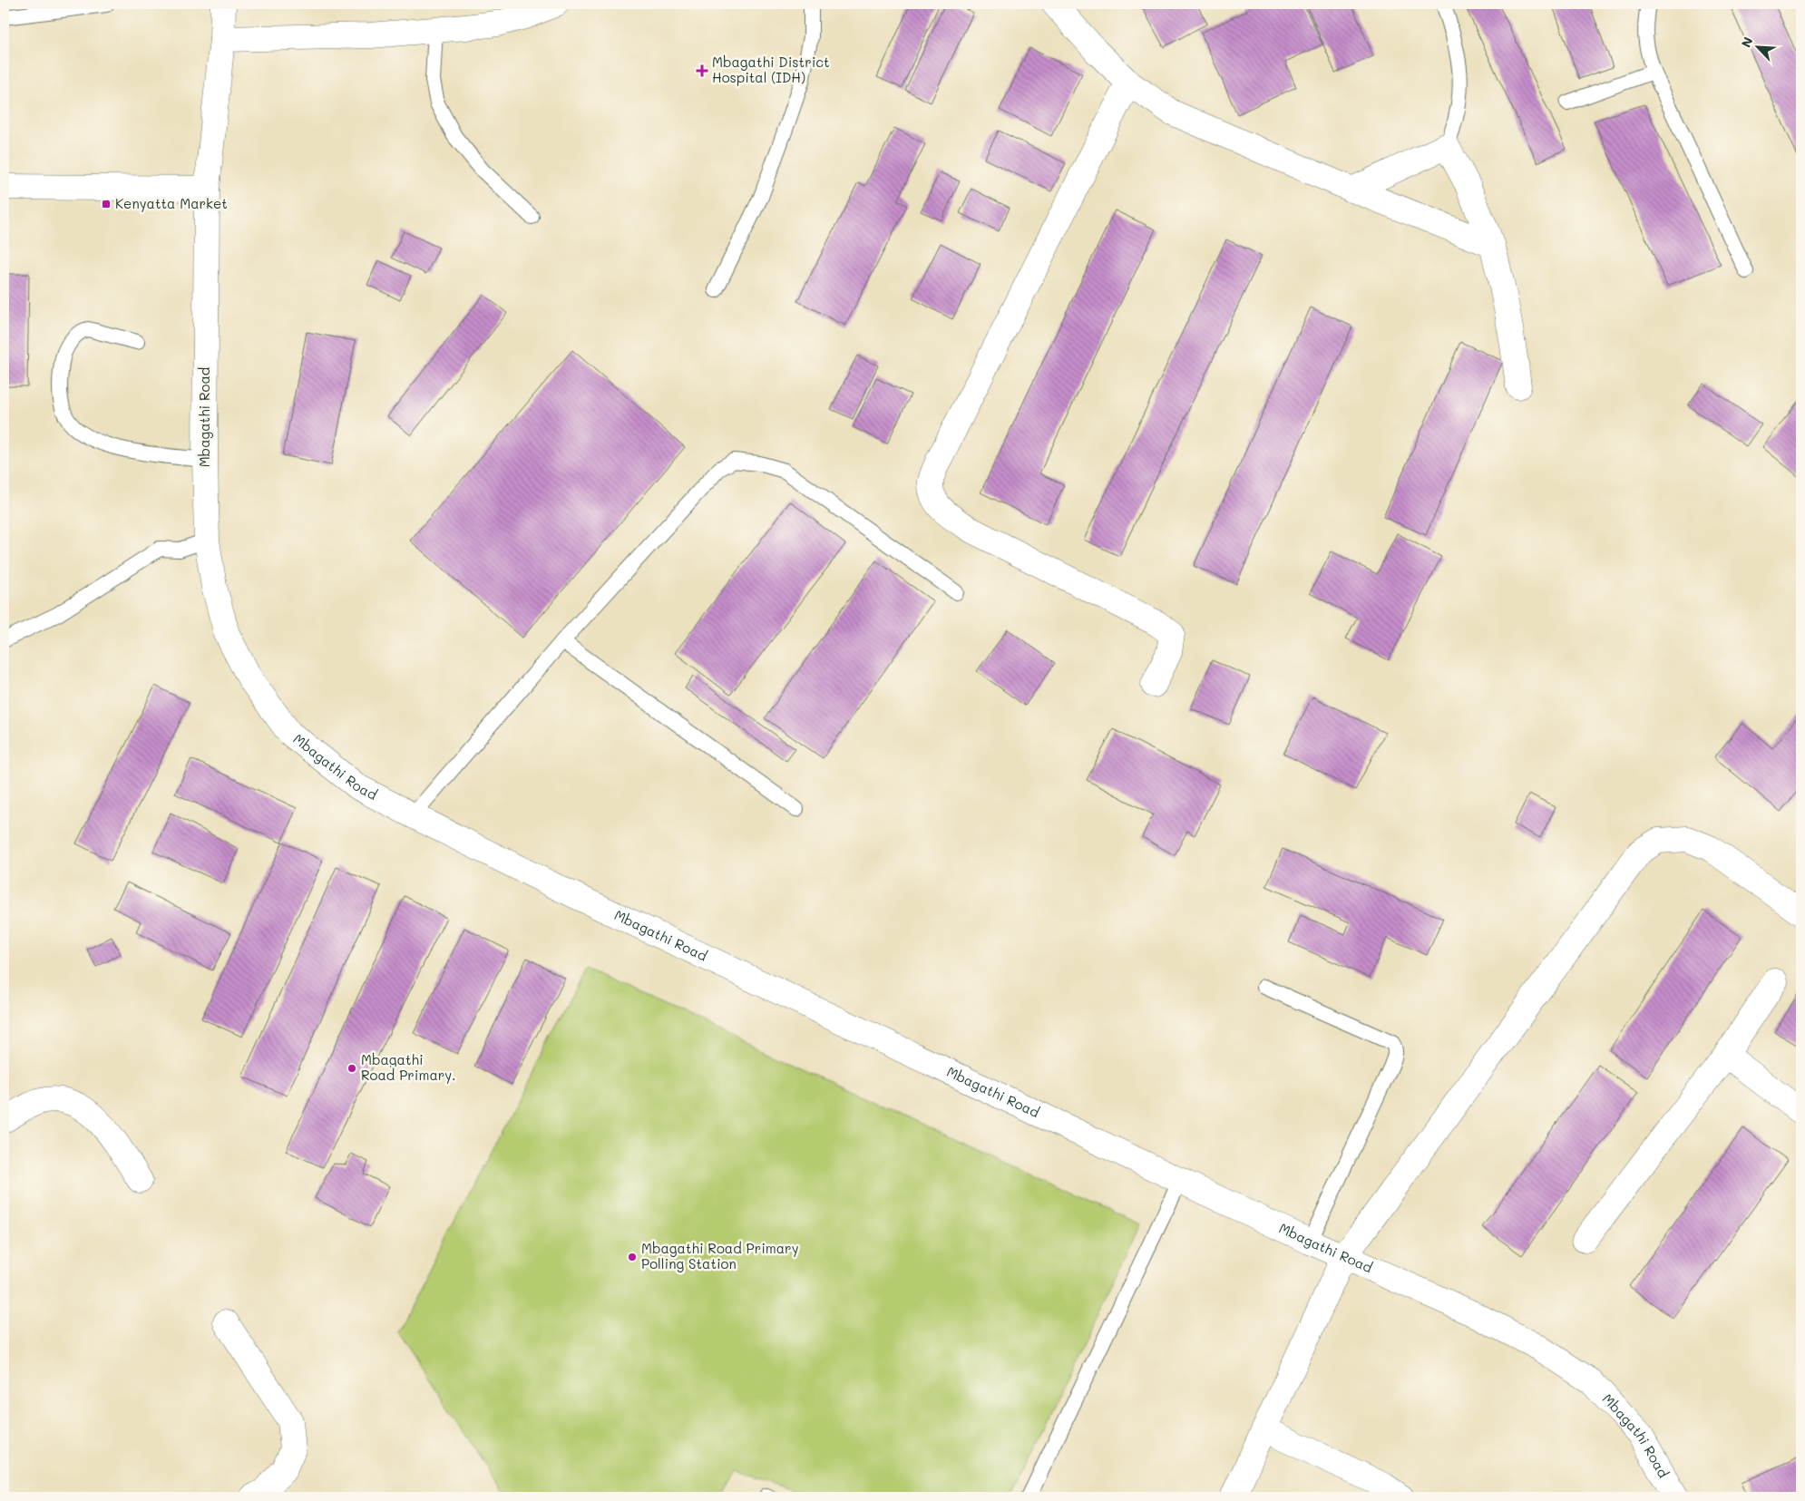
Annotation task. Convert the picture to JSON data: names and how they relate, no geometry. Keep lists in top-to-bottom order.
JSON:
{
  "streets": {
    "street": ["Mbagathi Road"]
  },
  "places": {
    "health": ["Mbagathi District Hospital (IDH)"],
    "transit": ["Kenyatta Market"],
    "other": ["Mbagathi Road Primary.", "Mbagathi Road Primary Polling Station"]
  },
  "north": "top left"
}
